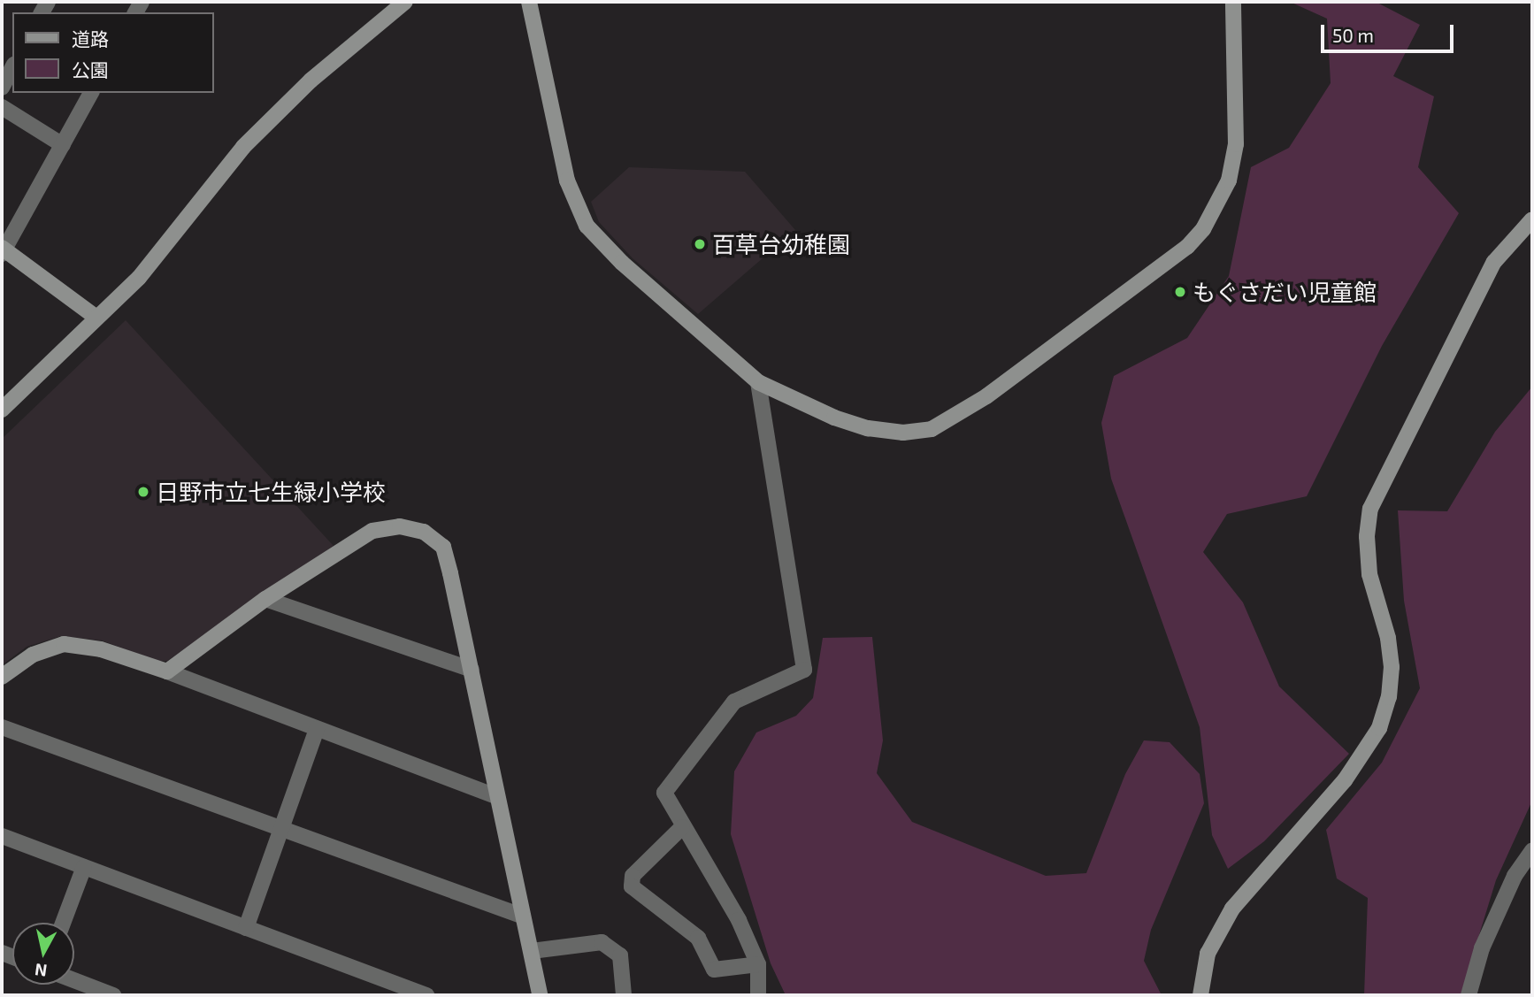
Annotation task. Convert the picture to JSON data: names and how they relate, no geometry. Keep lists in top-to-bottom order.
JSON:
{
  "places": ["百草台幼稚園", "もぐさだい児童館", "日野市立七生緑小学校"],
  "legend": ["道路", "公園"],
  "scale_bar": "50 m",
  "north": "bottom"
}
